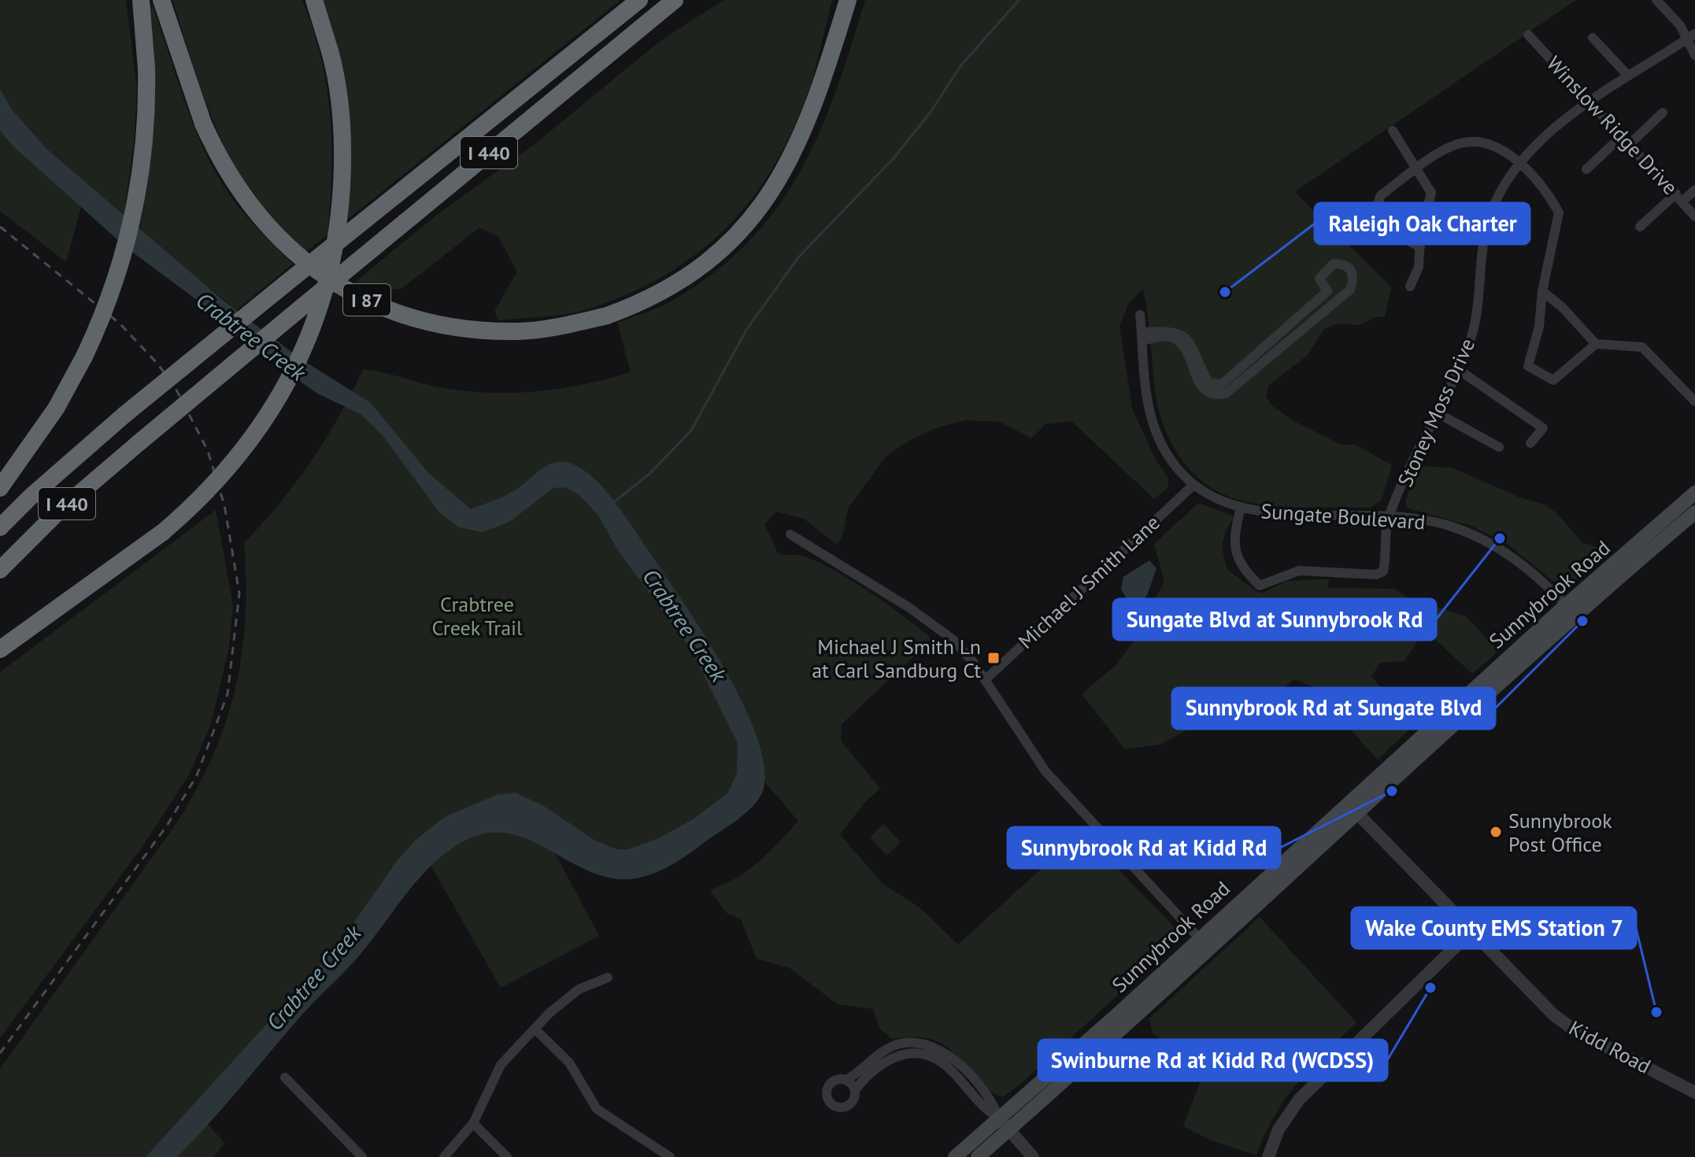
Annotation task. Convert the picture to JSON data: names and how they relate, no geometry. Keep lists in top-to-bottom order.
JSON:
{
  "streets": {
    "highway": ["I 440", "I 87"],
    "main road": ["Sunnybrook Road"],
    "street": [
      "Winslow Ridge Drive",
      "Stoney Moss Drive",
      "Sungate Boulevard",
      "Michael J Smith Lane",
      "Kidd Road"
    ]
  },
  "crossings": [
    ["Winslow Ridge Drive", "Stoney Moss Drive"],
    ["Stoney Moss Drive", "Sungate Boulevard"],
    ["Sungate Boulevard", "Michael J Smith Lane"],
    ["Sungate Boulevard", "Sunnybrook Road"],
    ["Sunnybrook Road", "Kidd Road"]
  ],
  "water": ["Crabtree Creek"],
  "parks": ["Crabtree Creek Trail"],
  "places": {
    "other": [
      "Raleigh Oak Charter",
      "Sungate Blvd at Sunnybrook Rd",
      "Sunnybrook Rd at Sungate Blvd",
      "Sunnybrook Rd at Kidd Rd",
      "Sunnybrook Post Office",
      "Swinburne Rd at Kidd Rd (WCDSS)",
      "Wake County EMS Station 7"
    ],
    "transit": ["Michael J Smith Ln at Carl Sandburg Ct"]
  }
}
